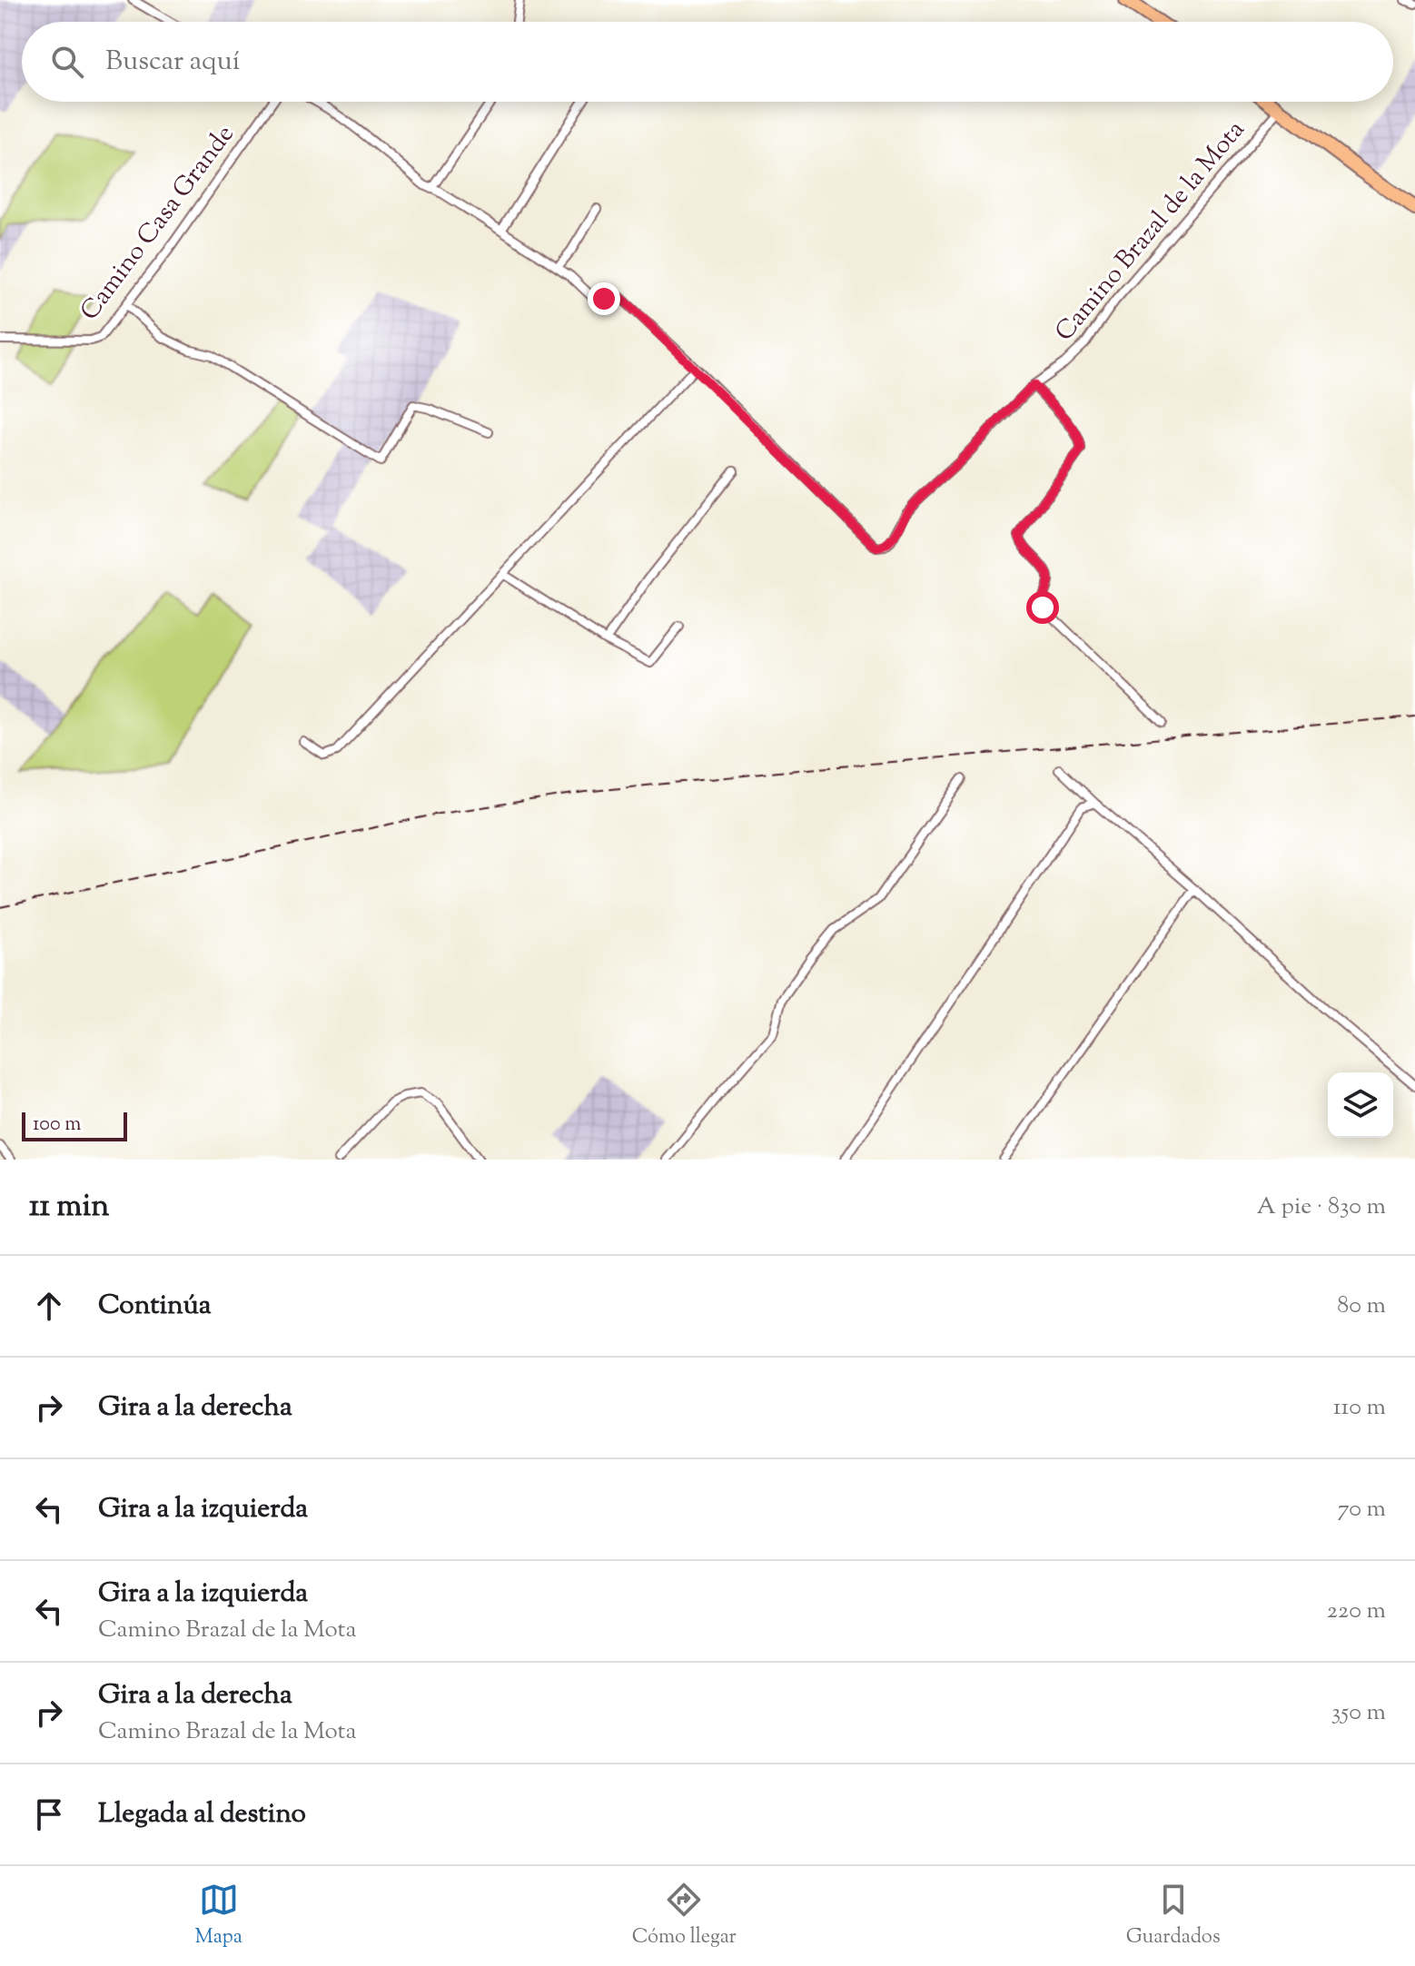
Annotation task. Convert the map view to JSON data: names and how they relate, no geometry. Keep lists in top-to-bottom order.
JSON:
{
  "streets": {
    "street": ["Camino Casa Grande", "Camino Brazal de la Mota"]
  },
  "scale_bar": "100 m",
  "page": {
    "search": "Buscar aquí",
    "scale": "100 m",
    "heading": ["11 min", "A pie · 830 m"],
    "list": [
      ["Continúa", "80 m"],
      ["Gira a la derecha", "110 m"],
      ["Gira a la izquierda", "70 m"],
      ["Gira a la izquierda", "Camino Brazal de la Mota", "220 m"],
      ["Gira a la derecha", "Camino Brazal de la Mota", "350 m"],
      "Llegada al destino"
    ],
    "nav": ["Mapa", "Cómo llegar", "Guardados"]
  }
}
